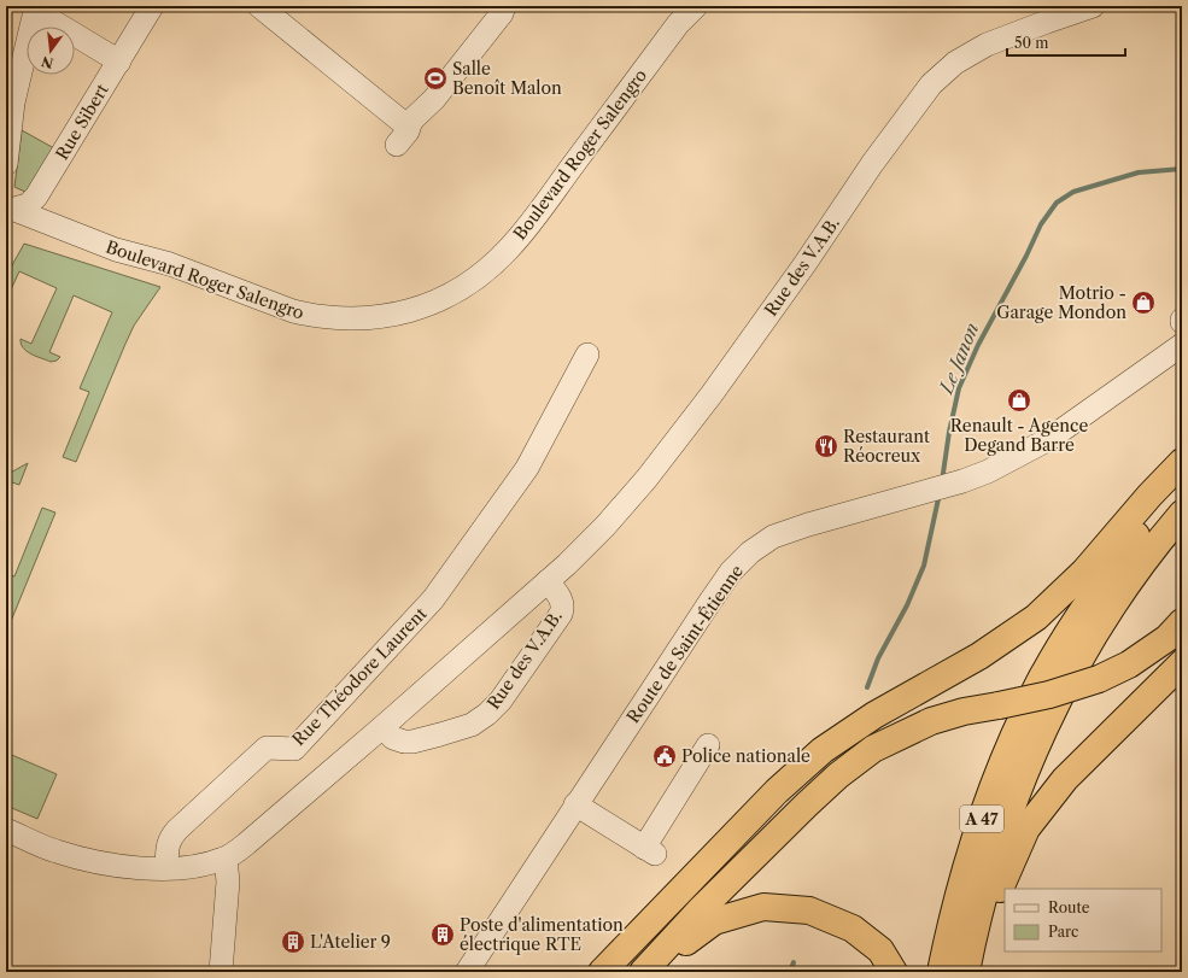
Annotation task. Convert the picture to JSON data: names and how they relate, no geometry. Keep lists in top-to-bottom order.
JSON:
{
  "streets": {
    "highway": ["A 47"],
    "street": [
      "Rue Sibert",
      "Boulevard Roger Salengro",
      "Rue des V.A.B.",
      "Route de Saint-Étienne",
      "Rue Théodore Laurent"
    ]
  },
  "crossings": [
    ["Rue Sibert", "Boulevard Roger Salengro"],
    ["Rue des V.A.B.", "Rue Théodore Laurent"]
  ],
  "water": ["Le Janon"],
  "places": {
    "sports": ["Salle Benoît Malon"],
    "shop": ["Motrio - Garage Mondon", "Renault - Agence Degand Barre"],
    "restaurant": ["Restaurant Réocreux"],
    "public building": ["Police nationale"],
    "building": ["Poste d'alimentation électrique RTE", "L'Atelier 9"]
  },
  "legend": ["Route", "Parc"],
  "scale_bar": "50 m",
  "north": "bottom"
}
